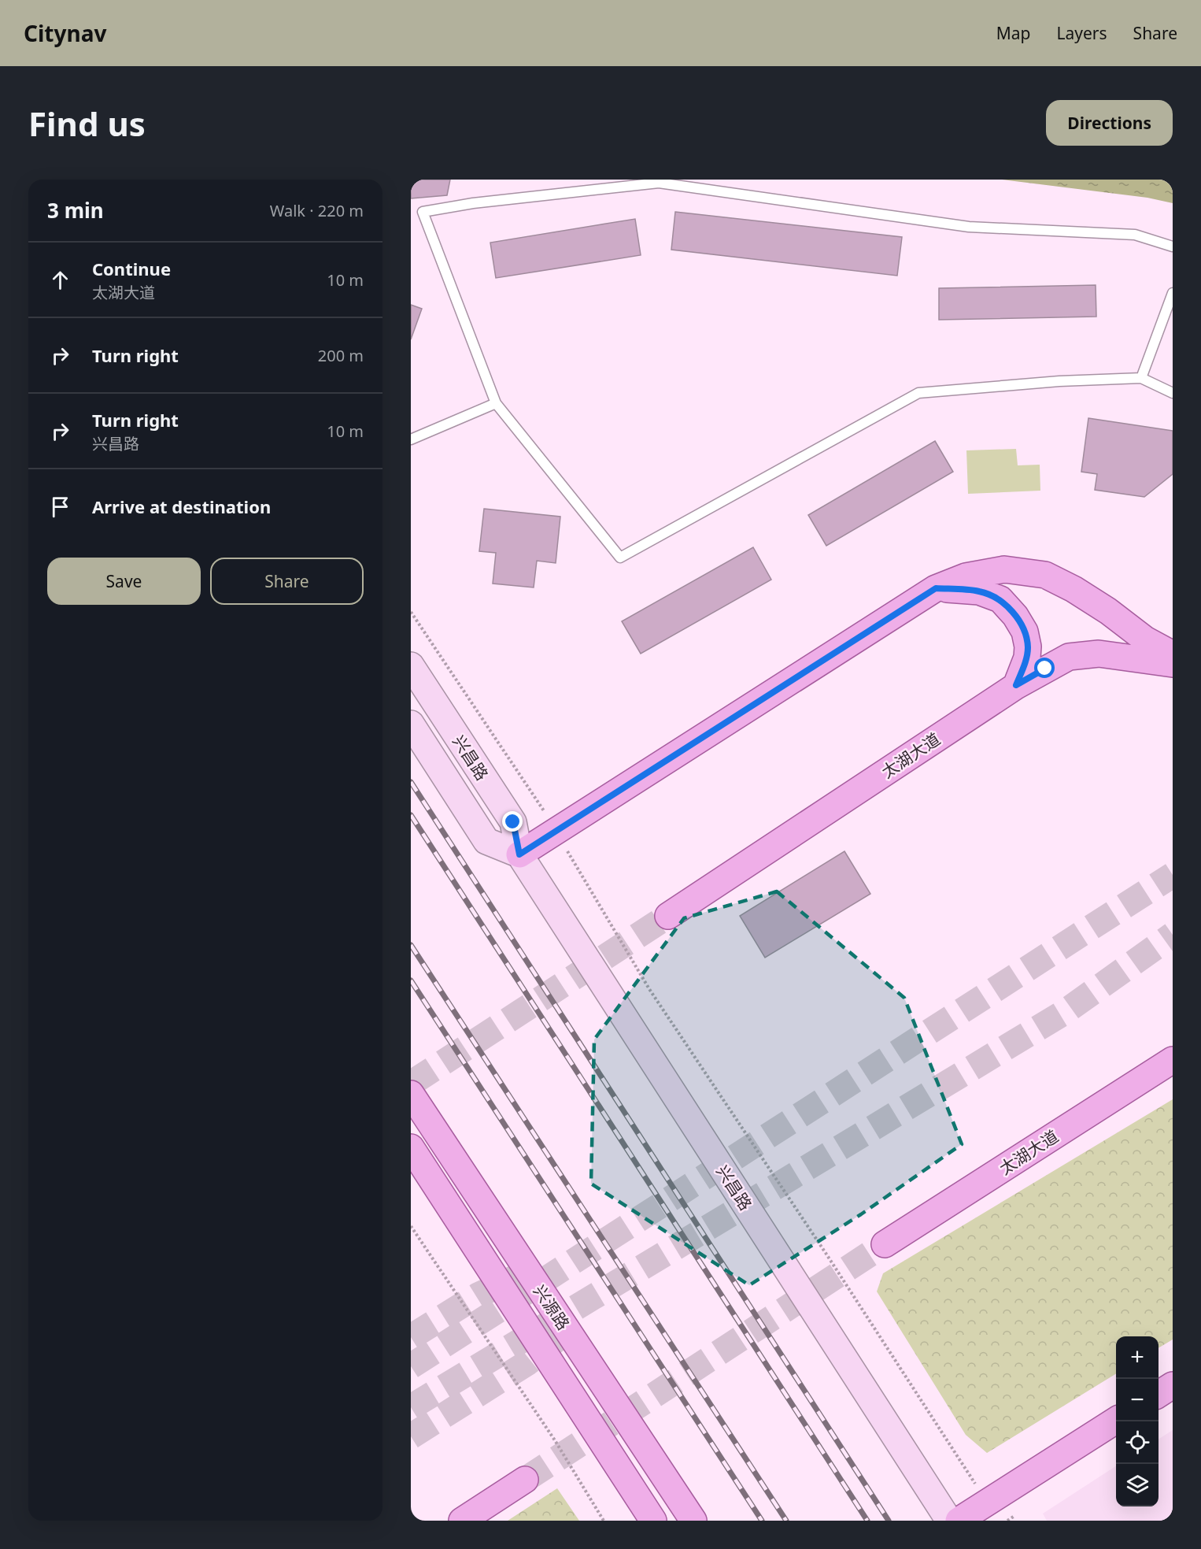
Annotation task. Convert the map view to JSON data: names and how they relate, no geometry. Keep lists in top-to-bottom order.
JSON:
{
  "streets": {
    "main road": ["太湖大道", "兴昌路", "兴源路"]
  },
  "page": {
    "header": "Citynav",
    "nav": ["Map", "Layers", "Share"],
    "buttons": [
      "Directions",
      ["Save", "Share"]
    ],
    "title": "Find us",
    "heading": ["3 min", "Walk · 220 m"],
    "list": [
      ["Continue", "太湖大道", "10 m"],
      ["Turn right", "200 m"],
      ["Turn right", "兴昌路", "10 m"],
      "Arrive at destination"
    ],
    "map_buttons": ["+", "−"]
  }
}
